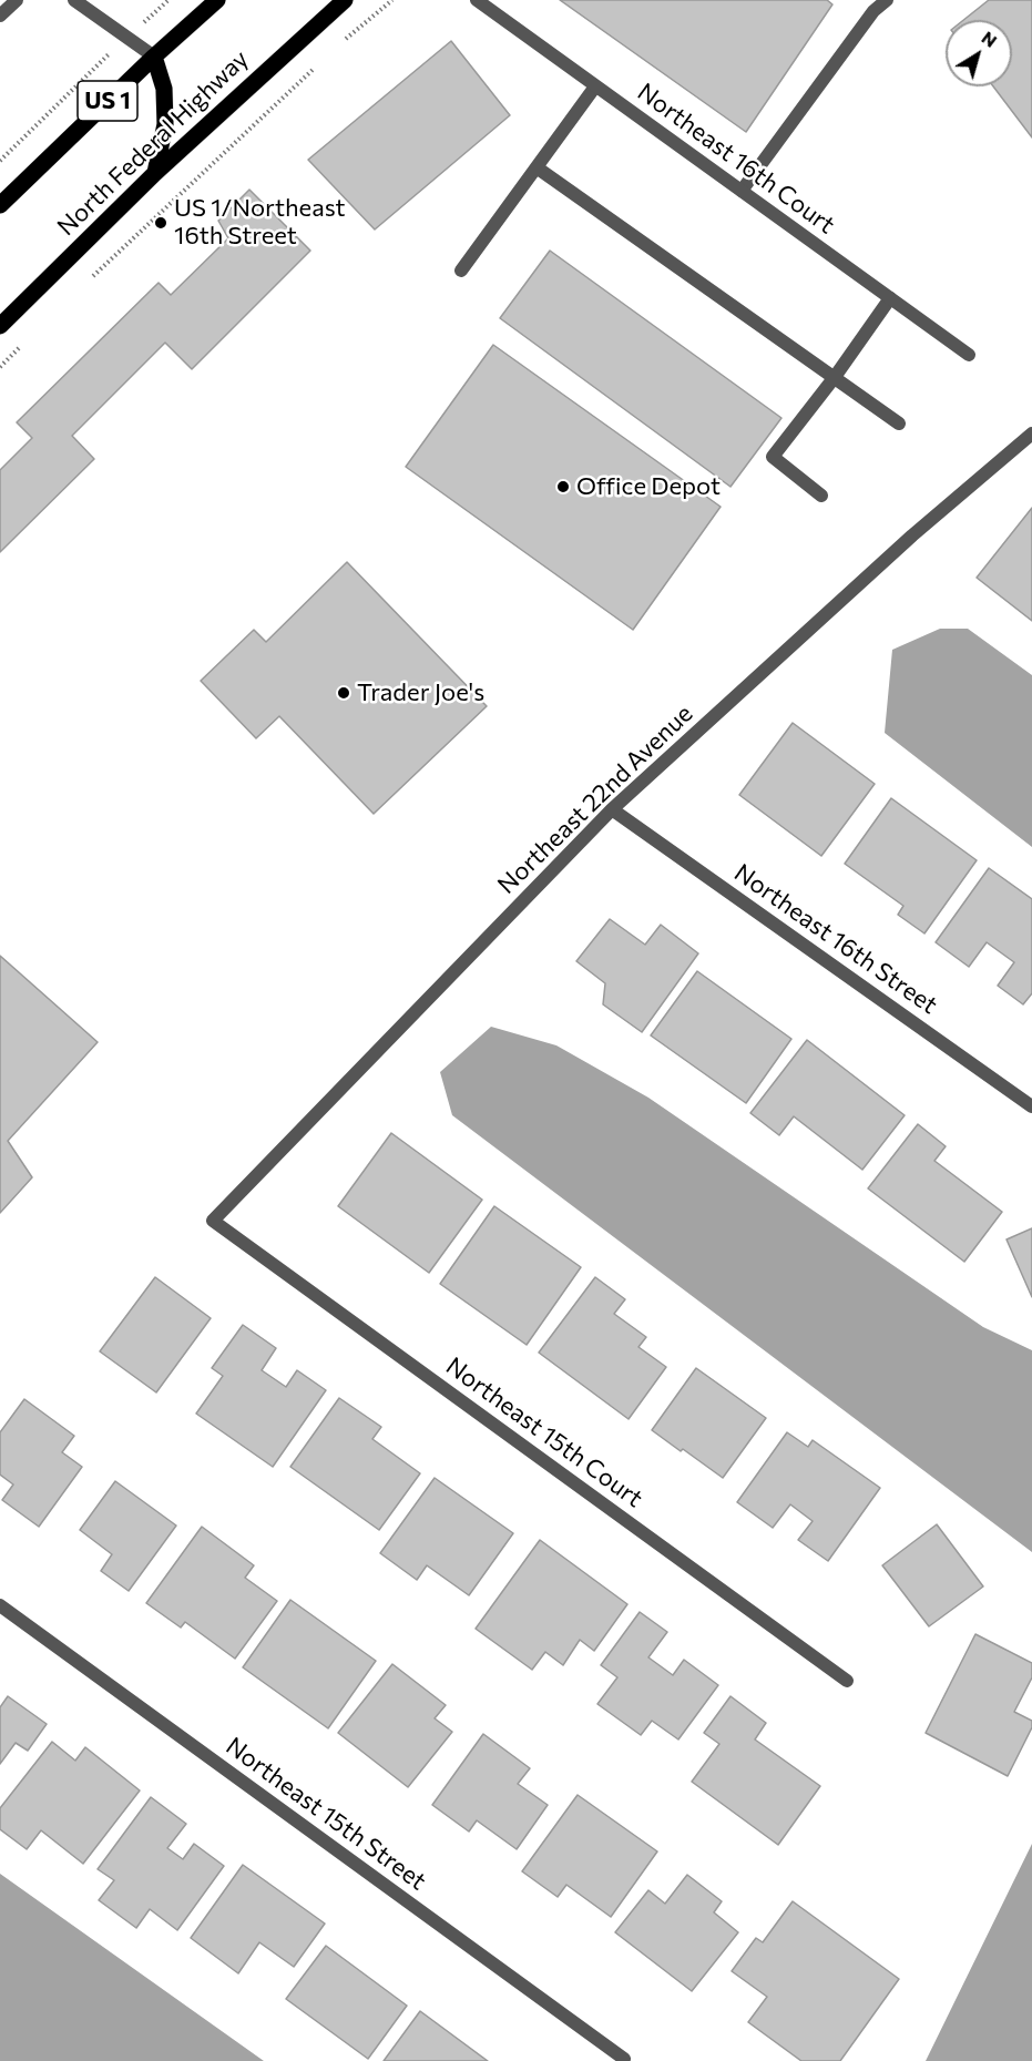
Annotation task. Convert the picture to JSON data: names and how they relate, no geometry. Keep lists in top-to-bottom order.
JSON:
{
  "streets": {
    "main road": ["US 1", "North Federal Highway"],
    "street": [
      "Northeast 16th Court",
      "Northeast 22nd Avenue",
      "Northeast 16th Street",
      "Northeast 15th Court",
      "Northeast 15th Street"
    ]
  },
  "crossings": [
    ["Northeast 22nd Avenue", "Northeast 16th Street"],
    ["Northeast 22nd Avenue", "Northeast 15th Court"]
  ],
  "places": ["US 1/Northeast 16th Street", "Office Depot", "Trader Joe's"],
  "north": "top right"
}
